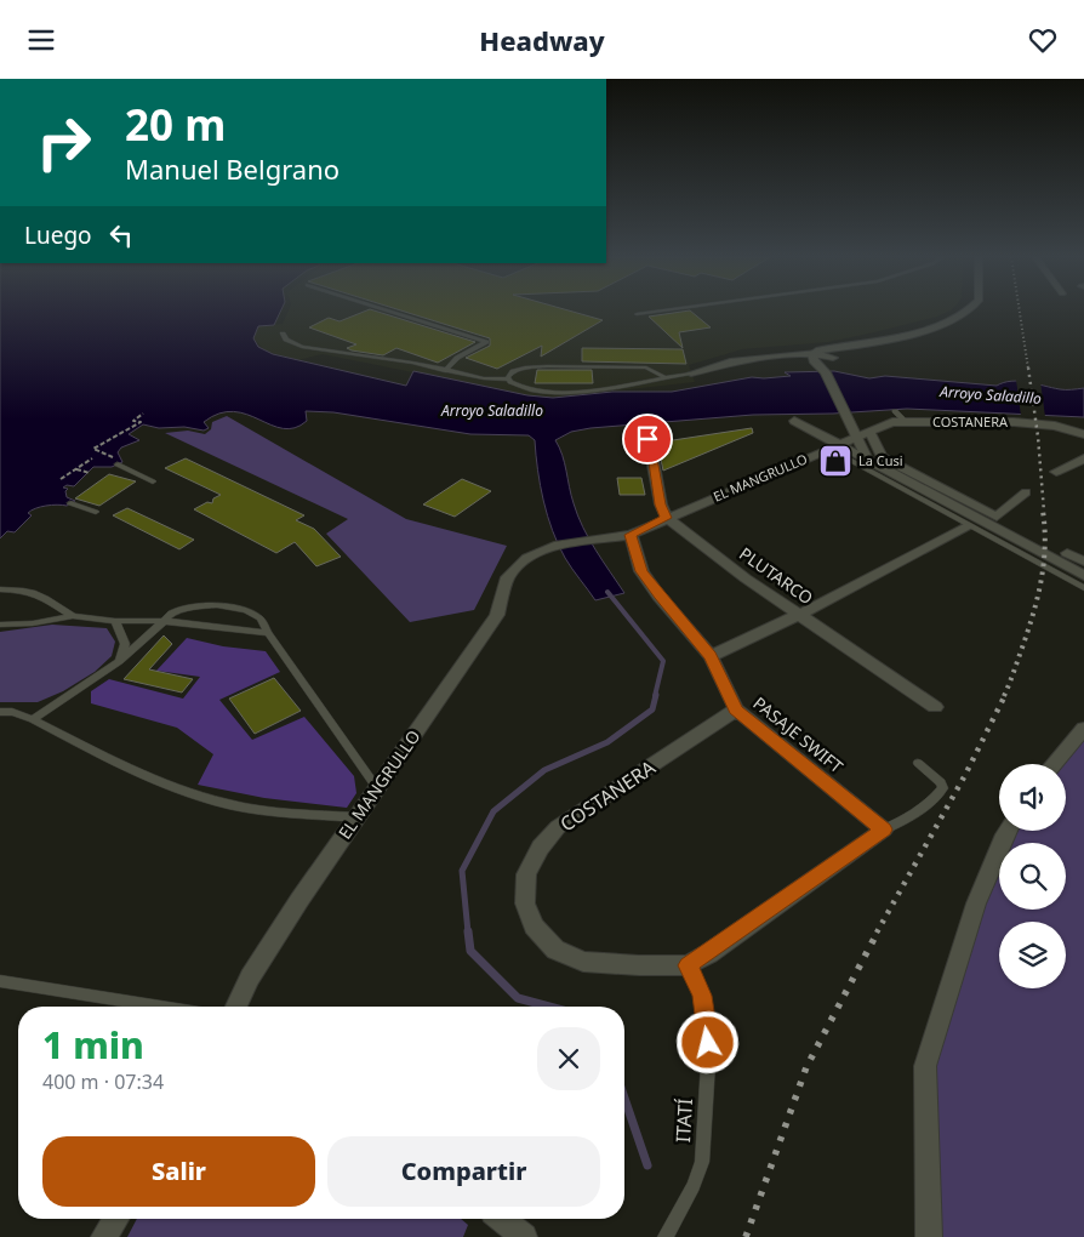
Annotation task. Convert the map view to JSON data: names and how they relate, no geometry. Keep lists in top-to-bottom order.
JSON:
{
  "streets": {
    "street": [
      "COSTANERA",
      "EL MANGRULLO",
      "PLUTARCO",
      "PASAJE SWIFT"
    ],
    "lane": ["ITATÍ"]
  },
  "crossings": [
    ["COSTANERA", "EL MANGRULLO"],
    ["COSTANERA", "PASAJE SWIFT"],
    ["COSTANERA", "ITATÍ"],
    ["EL MANGRULLO", "PLUTARCO"],
    ["EL MANGRULLO", "PASAJE SWIFT"]
  ],
  "water": ["Arroyo Saladillo"],
  "places": {
    "shop": ["La Cusi"]
  },
  "page": {
    "header": "Headway",
    "turn": ["20 m", "Manuel Belgrano"],
    "then": "Luego",
    "heading": ["1 min", "400 m · 07:34"],
    "buttons": ["Salir", "Compartir"]
  }
}
